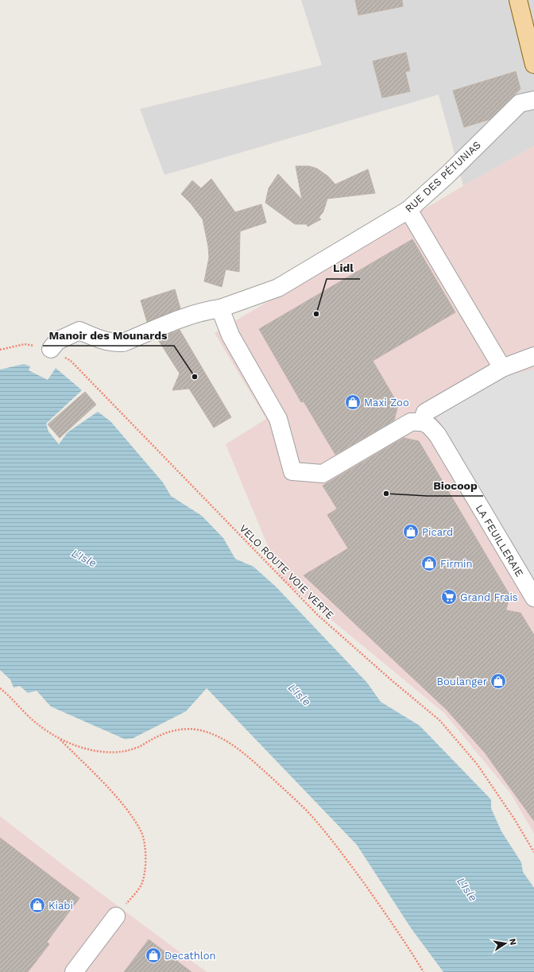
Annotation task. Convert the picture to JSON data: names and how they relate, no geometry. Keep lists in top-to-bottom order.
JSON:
{
  "streets": {
    "street": ["RUE DES PÉTUNIAS", "LA FEUILLERAIE"],
    "path": ["VELO ROUTE VOIE VERTE"]
  },
  "crossings": [
    ["RUE DES PÉTUNIAS", "VELO ROUTE VOIE VERTE"]
  ],
  "water": ["L'Isle"],
  "places": {
    "other": ["Lidl", "Manoir des Mounards", "Biocoop"],
    "shop": [
      "Maxi Zoo",
      "Picard",
      "Firmin",
      "Boulanger",
      "Kiabi",
      "Decathlon"
    ],
    "supermarket": ["Grand Frais"]
  },
  "north": "right"
}
